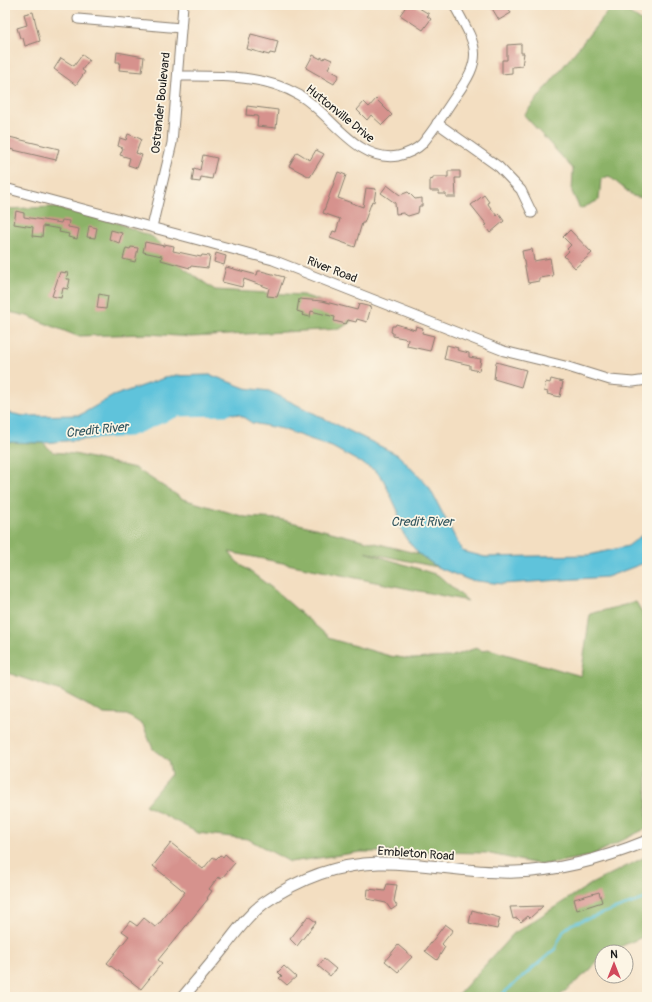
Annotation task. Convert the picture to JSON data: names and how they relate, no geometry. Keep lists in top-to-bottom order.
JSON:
{
  "streets": {
    "street": [
      "Ostrander Boulevard",
      "Huttonville Drive",
      "River Road",
      "Embleton Road"
    ]
  },
  "crossings": [
    ["Ostrander Boulevard", "Huttonville Drive"],
    ["Ostrander Boulevard", "River Road"]
  ],
  "water": ["Credit River"],
  "north": "top"
}
